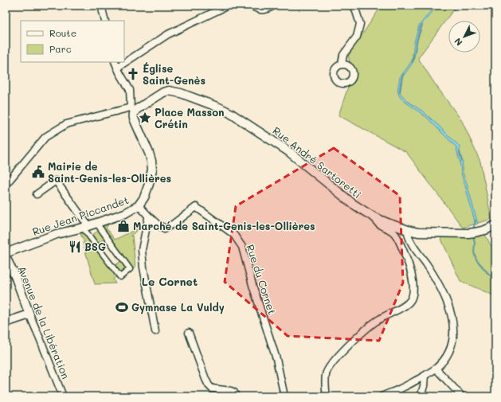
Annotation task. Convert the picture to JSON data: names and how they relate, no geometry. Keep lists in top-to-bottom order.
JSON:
{
  "streets": {
    "street": [
      "Rue André Sartoretti",
      "Rue Jean Piccandet",
      "Rue du Cornet",
      "Avenue de la Libération"
    ]
  },
  "crossings": [
    ["Rue André Sartoretti", "Rue Jean Piccandet"]
  ],
  "districts": ["Le Cornet"],
  "places": {
    "church": ["Église Saint-Genès"],
    "place": ["Place Masson Crétin"],
    "public building": ["Mairie de Saint-Genis-les-Ollières"],
    "shop": ["Marché de Saint-Genis-les-Ollières"],
    "restaurant": ["BSG"],
    "sports": ["Gymnase La Vuldy"]
  },
  "legend": ["Route", "Parc"],
  "north": "bottom left"
}
